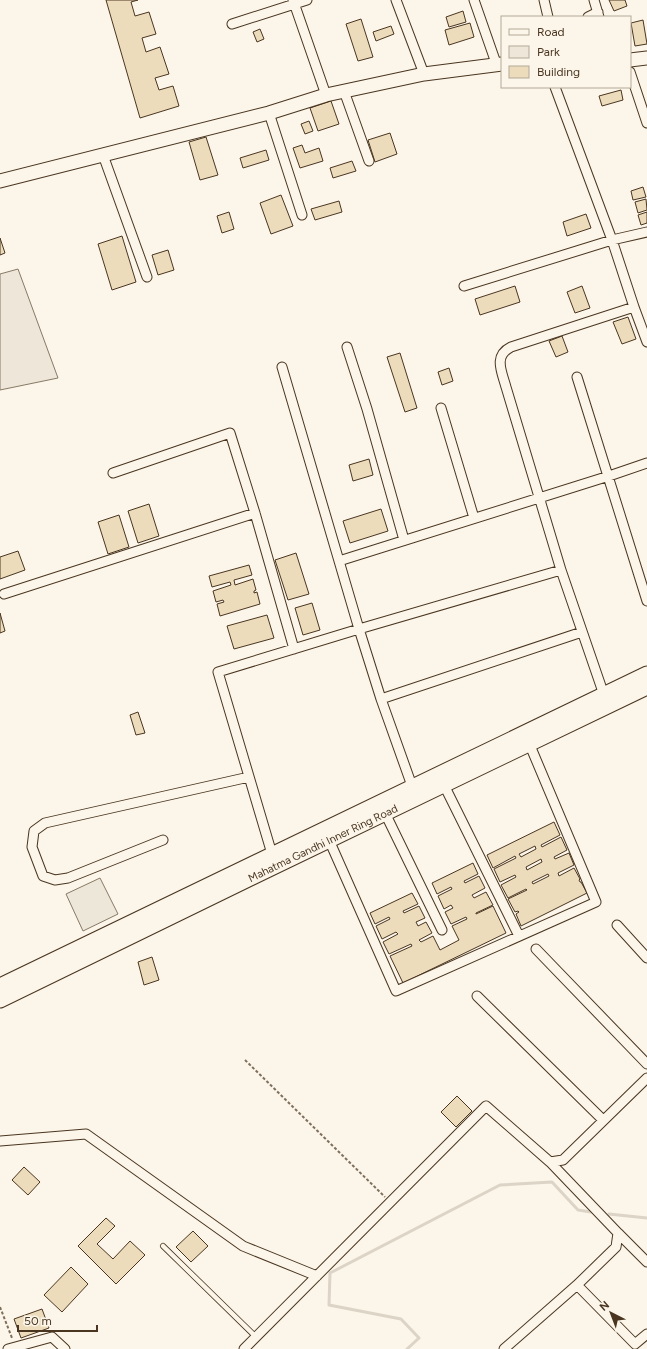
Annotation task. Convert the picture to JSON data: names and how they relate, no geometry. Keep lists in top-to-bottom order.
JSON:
{
  "streets": {
    "main road": ["Mahatma Gandhi Inner Ring Road"]
  },
  "legend": ["Road", "Park", "Building"],
  "scale_bar": "50 m",
  "north": "top left"
}
